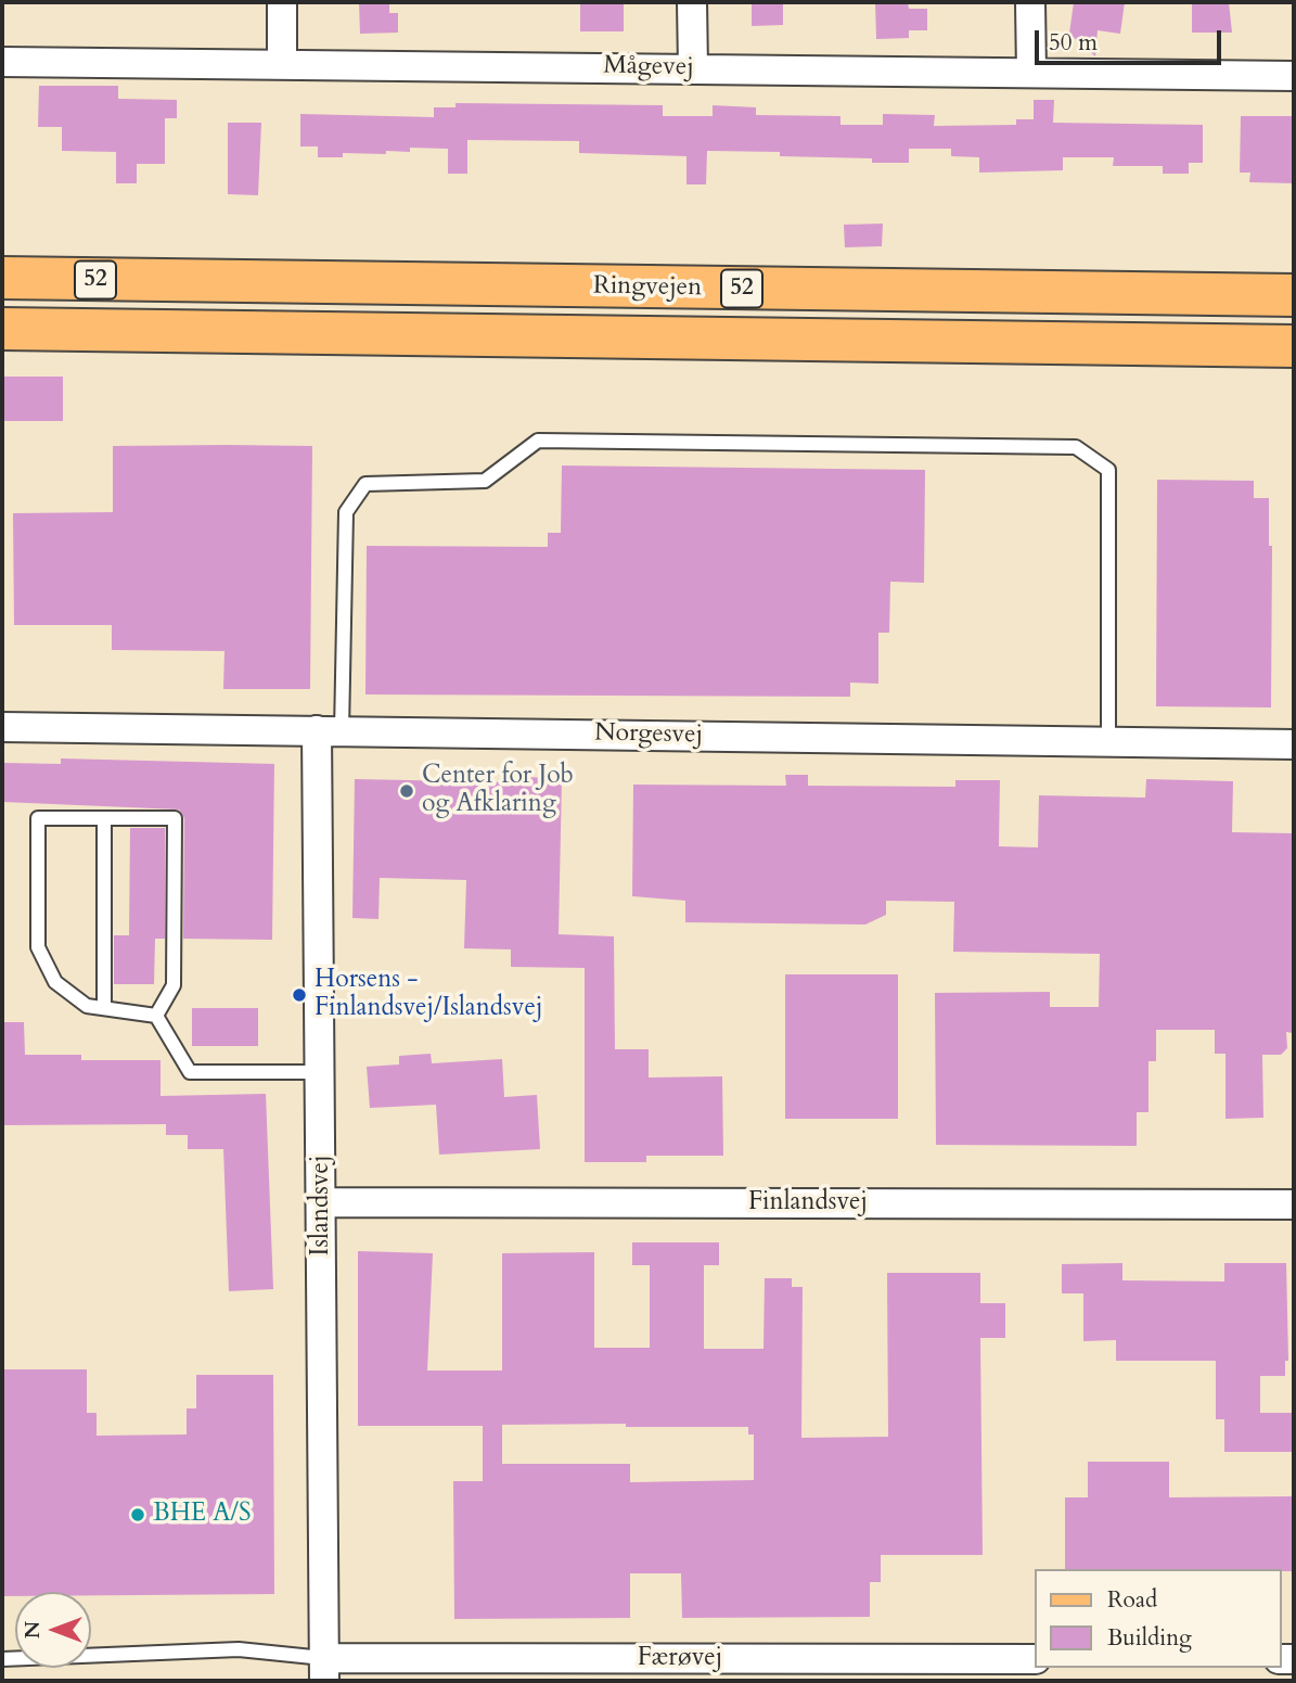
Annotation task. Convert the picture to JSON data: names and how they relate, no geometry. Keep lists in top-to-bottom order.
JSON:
{
  "streets": {
    "main road": ["52", "Ringvejen"],
    "street": [
      "Mågevej",
      "Norgesvej",
      "Finlandsvej",
      "Islandsvej",
      "Færøvej"
    ]
  },
  "crossings": [
    ["Norgesvej", "Islandsvej"],
    ["Finlandsvej", "Islandsvej"],
    ["Islandsvej", "Færøvej"]
  ],
  "places": ["Center for Job og Afklaring", "Horsens - Finlandsvej/Islandsvej", "BHE A/S"],
  "legend": ["Road", "Building"],
  "scale_bar": "50 m",
  "north": "left"
}
